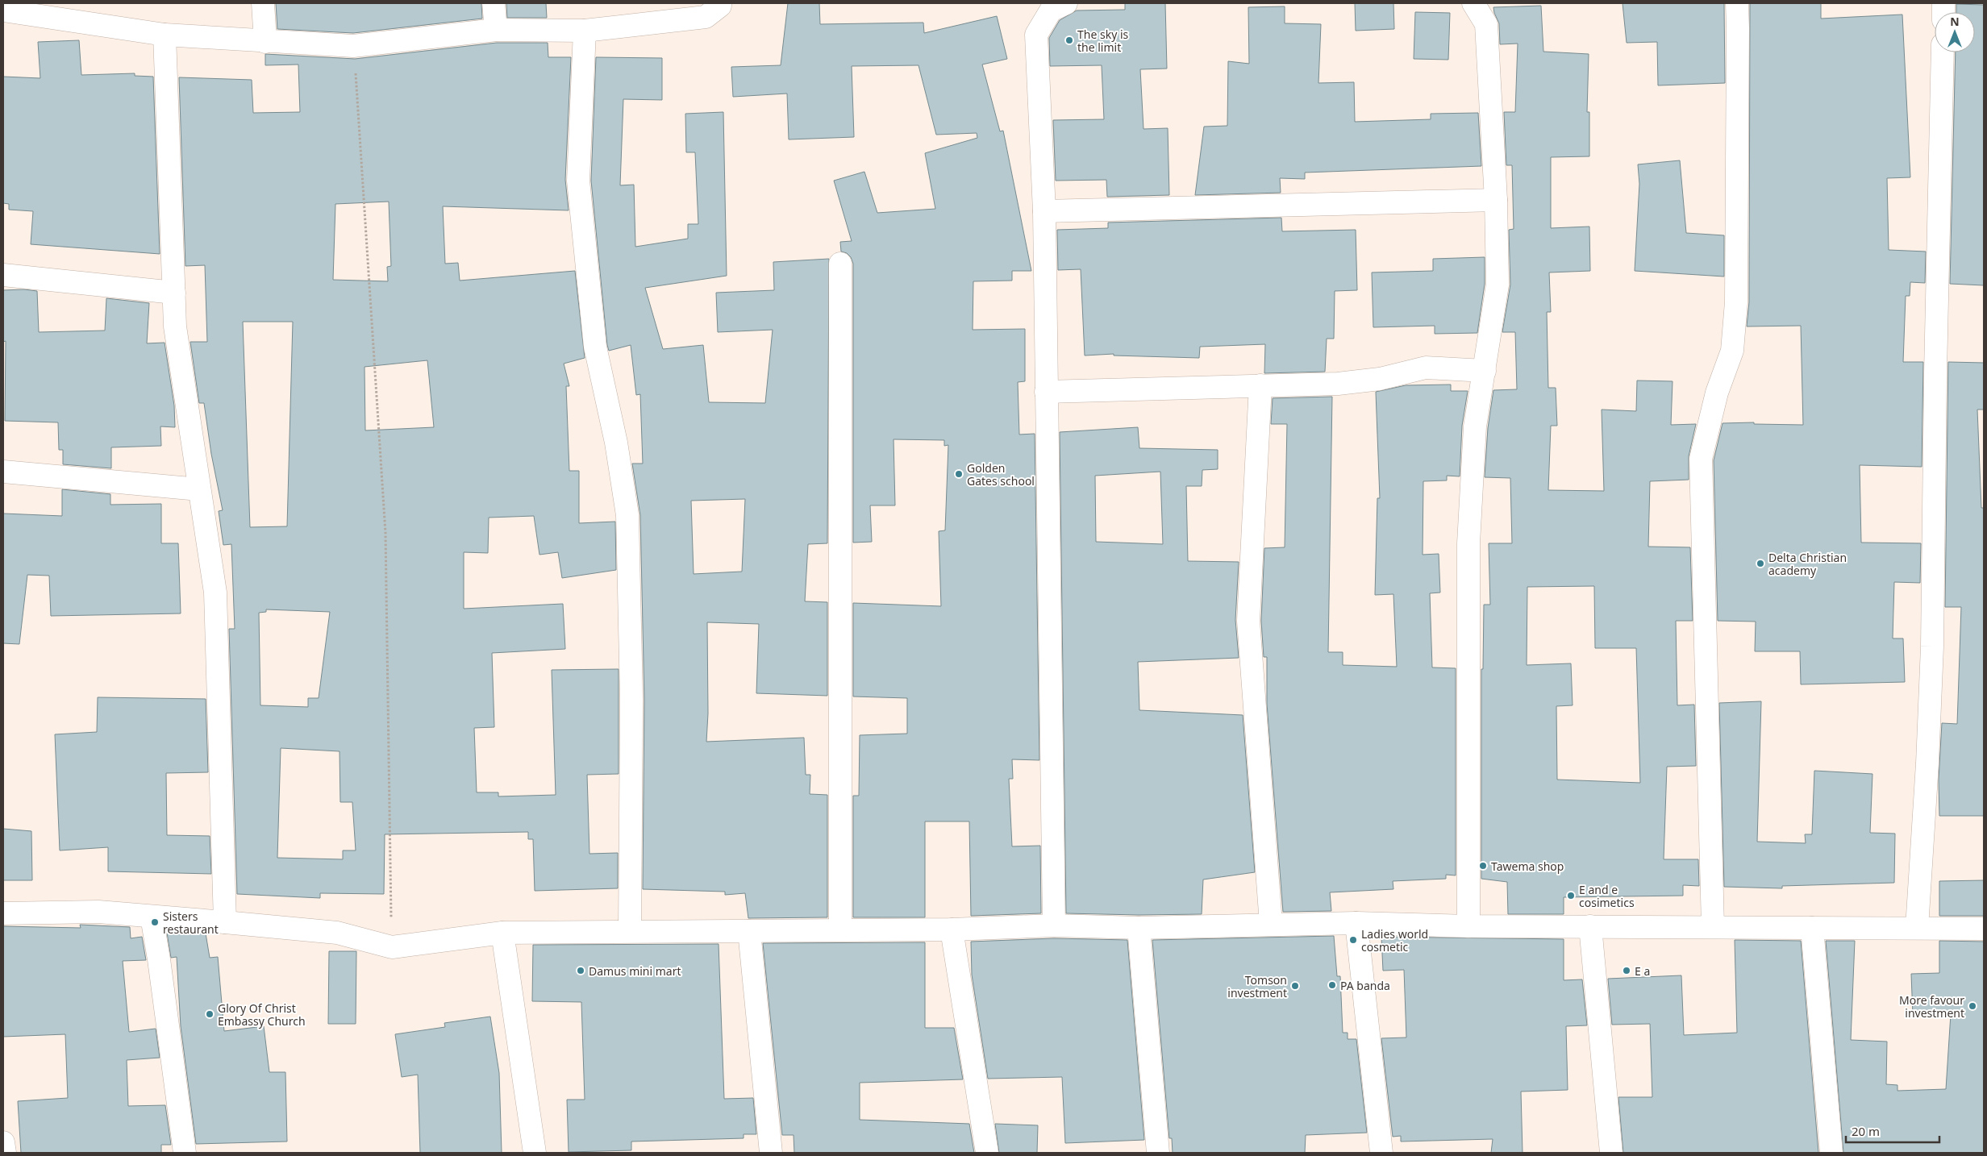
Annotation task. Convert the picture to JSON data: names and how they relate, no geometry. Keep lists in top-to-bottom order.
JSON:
{
  "places": [
    "The sky is the limit",
    "Golden Gates school",
    "Delta Christian academy",
    "Tawema shop",
    "E and e cosimetics",
    "Sisters restaurant",
    "Ladies world cosmetic",
    "Damus mini mart",
    "E a",
    "PA banda",
    "Tomson investment",
    "More favour investment",
    "Glory Of Christ Embassy Church"
  ],
  "scale_bar": "20 m",
  "north": "top"
}
